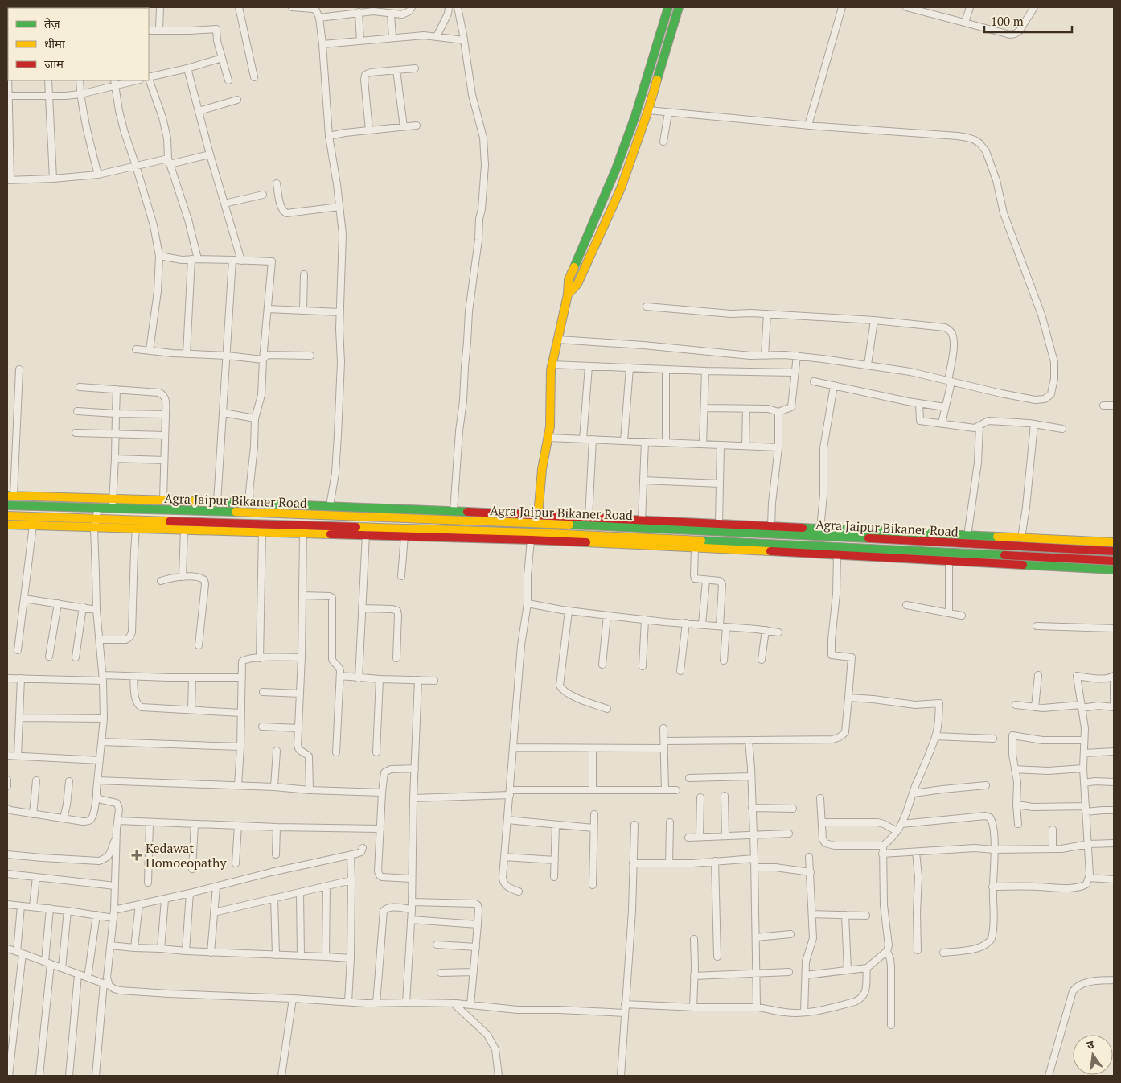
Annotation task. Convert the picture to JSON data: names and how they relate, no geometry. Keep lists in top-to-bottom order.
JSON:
{
  "streets": {
    "main road": ["Agra Jaipur Bikaner Road"]
  },
  "places": {
    "health": ["Kedawat Homoeopathy"]
  },
  "legend": ["तेज़", "धीमा", "जाम"],
  "scale_bar": "100 m",
  "north": "top"
}
